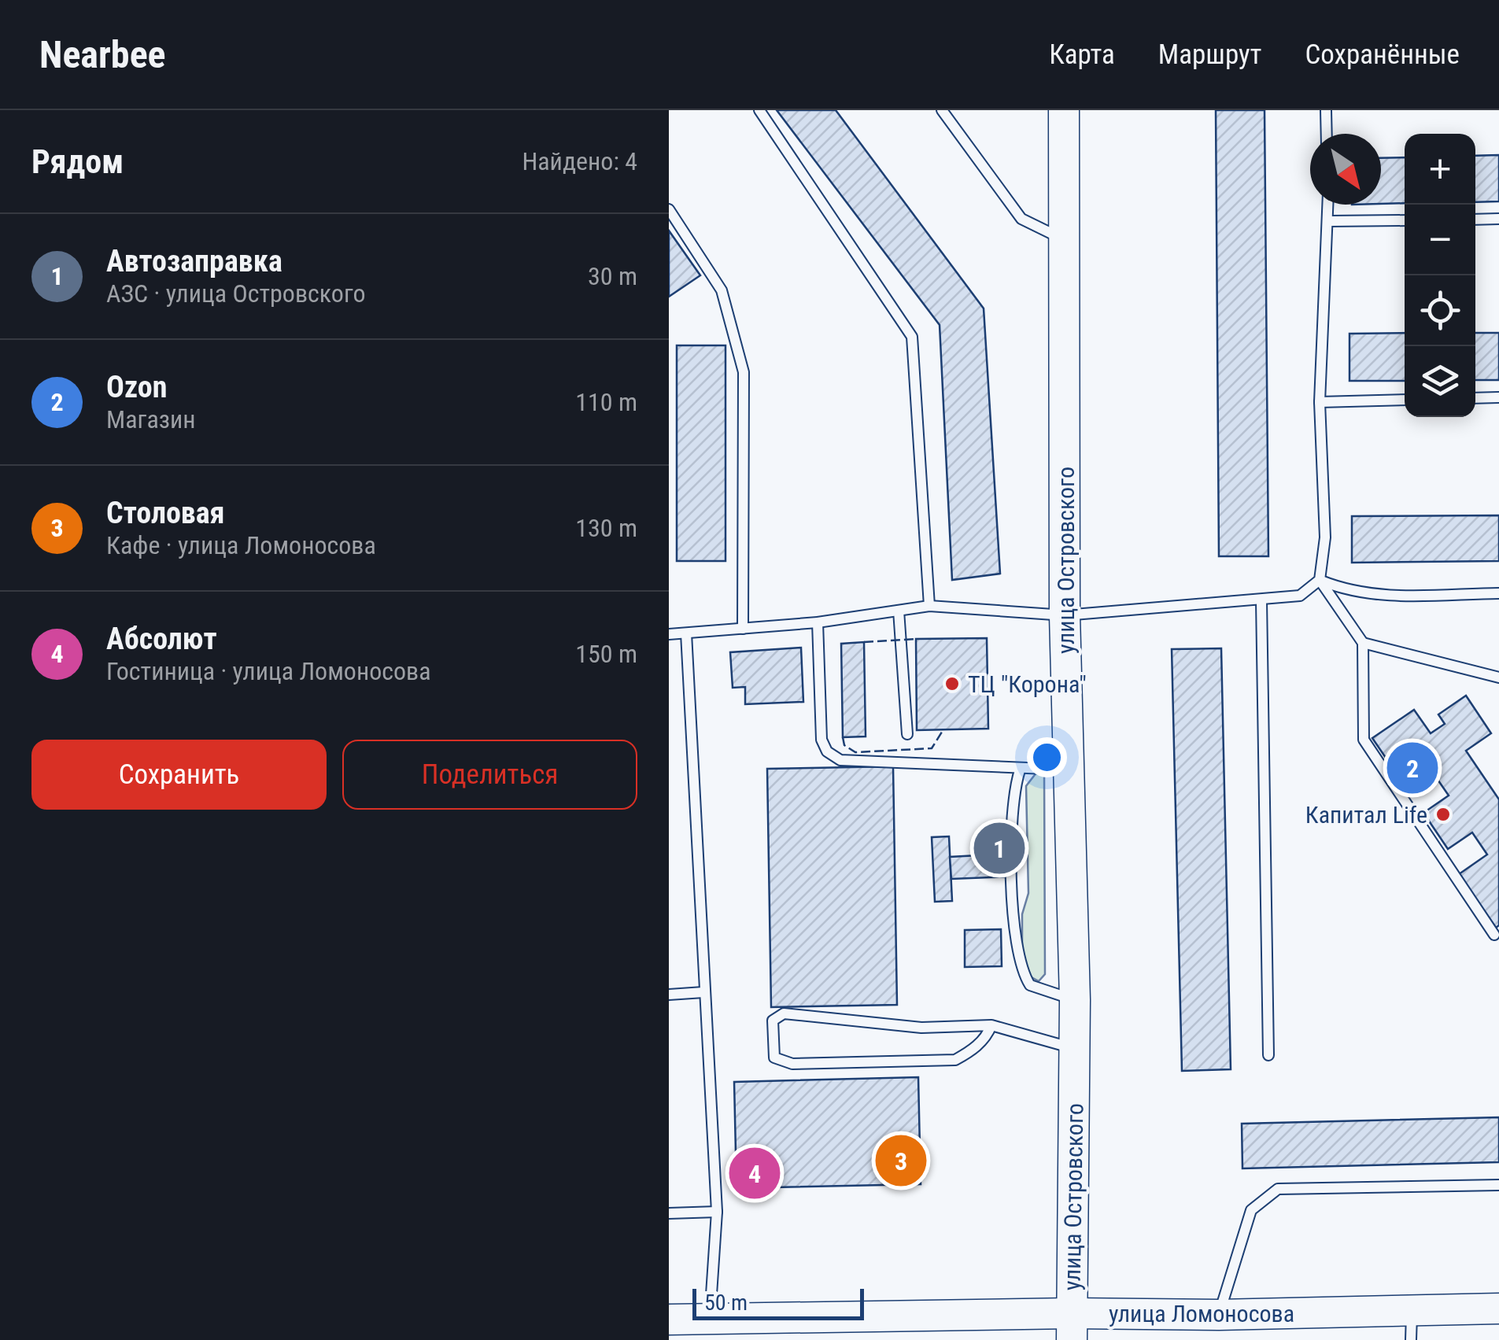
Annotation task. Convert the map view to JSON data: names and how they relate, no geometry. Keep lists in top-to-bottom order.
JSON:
{
  "streets": {
    "main road": ["улица Островского", "улица Ломоносова"]
  },
  "crossings": [
    ["улица Островского", "улица Ломоносова"]
  ],
  "places": ["ТЦ \"Корона\"", "Капитал Life"],
  "scale_bar": "50 m",
  "north": "bottom right",
  "page": {
    "header": "Nearbee",
    "nav": ["Карта", "Маршрут", "Сохранённые"],
    "heading": ["Рядом", "Найдено: 4"],
    "map_buttons": ["+", "−"],
    "list": [
      {
        "mark": "1",
        "name": "Автозаправка",
        "note": "АЗС · улица Островского",
        "value": "30 m"
      },
      {
        "mark": "2",
        "name": "Ozon",
        "note": "Магазин",
        "value": "110 m"
      },
      {
        "mark": "3",
        "name": "Столовая",
        "note": "Кафе · улица Ломоносова",
        "value": "130 m"
      },
      {
        "mark": "4",
        "name": "Абсолют",
        "note": "Гостиница · улица Ломоносова",
        "value": "150 m"
      }
    ],
    "buttons": ["Сохранить", "Поделиться"],
    "pins": [
      "2",
      "1",
      "3",
      "4"
    ],
    "scale": "50 m"
  }
}
